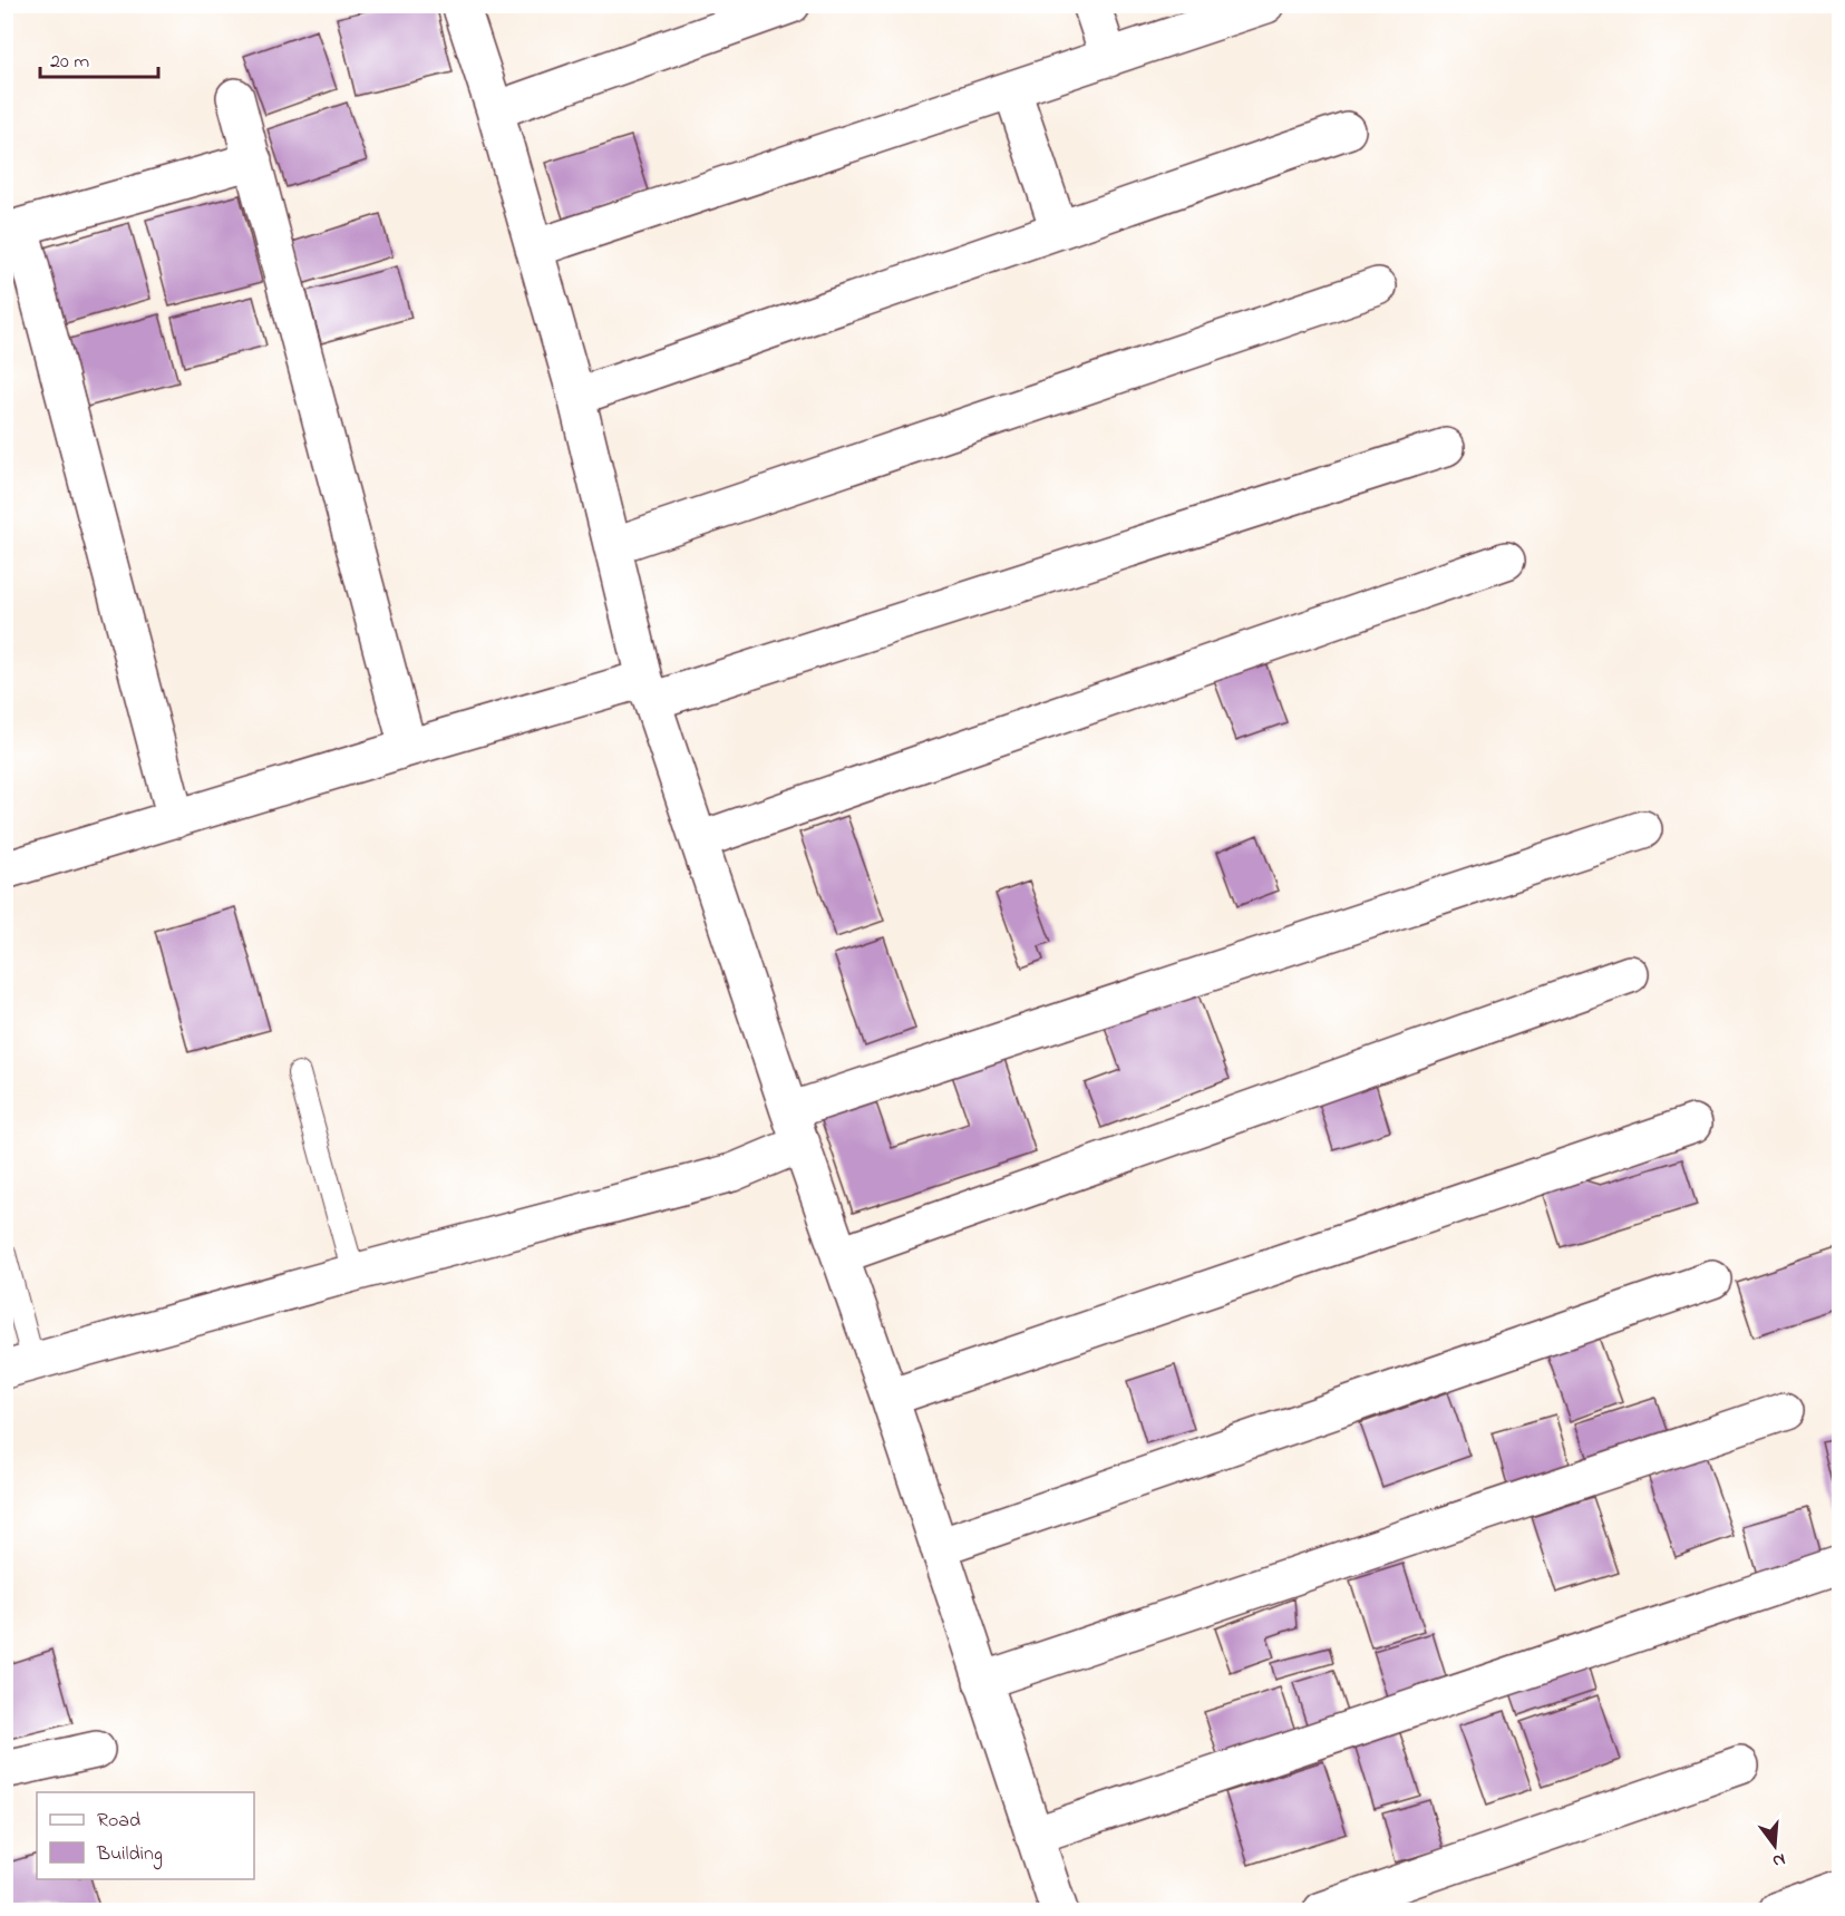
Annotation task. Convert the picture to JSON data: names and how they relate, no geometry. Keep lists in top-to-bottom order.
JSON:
{
  "legend": ["Road", "Building"],
  "scale_bar": "20 m",
  "north": "bottom"
}
